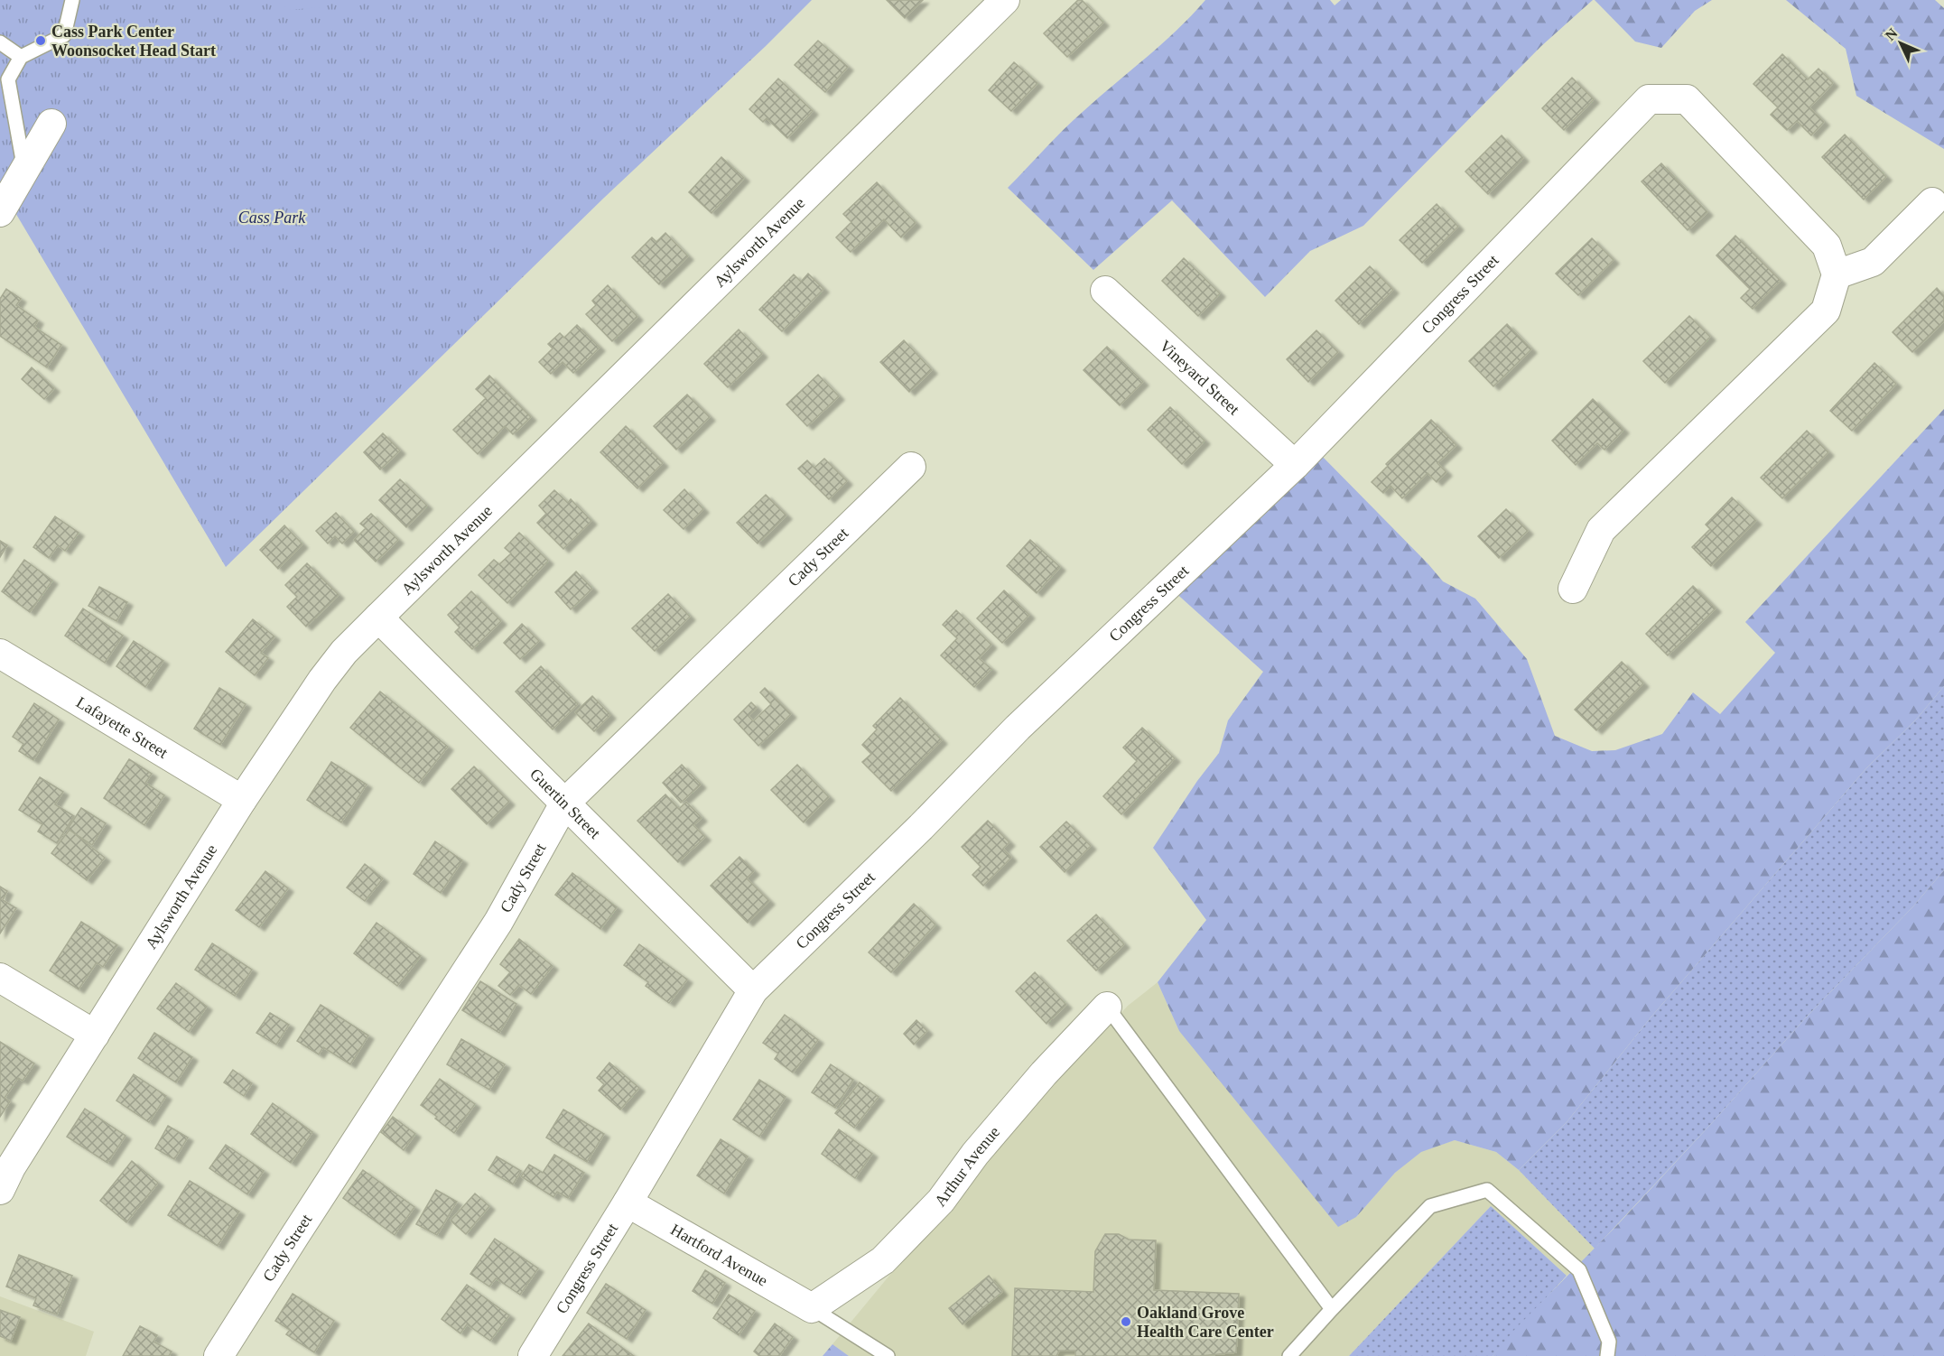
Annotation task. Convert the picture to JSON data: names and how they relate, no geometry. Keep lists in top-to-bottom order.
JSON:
{
  "streets": {
    "street": [
      "Aylsworth Avenue",
      "Congress Street",
      "Vineyard Street",
      "Cady Street",
      "Lafayette Street",
      "Guertin Street",
      "Arthur Avenue",
      "Hartford Avenue"
    ]
  },
  "crossings": [
    ["Aylsworth Avenue", "Lafayette Street"],
    ["Aylsworth Avenue", "Guertin Street"],
    ["Congress Street", "Vineyard Street"],
    ["Congress Street", "Guertin Street"],
    ["Congress Street", "Hartford Avenue"],
    ["Cady Street", "Guertin Street"],
    ["Arthur Avenue", "Hartford Avenue"]
  ],
  "parks": ["Cass Park"],
  "places": ["Cass Park Center Woonsocket Head Start", "Oakland Grove Health Care Center"],
  "north": "top left"
}
